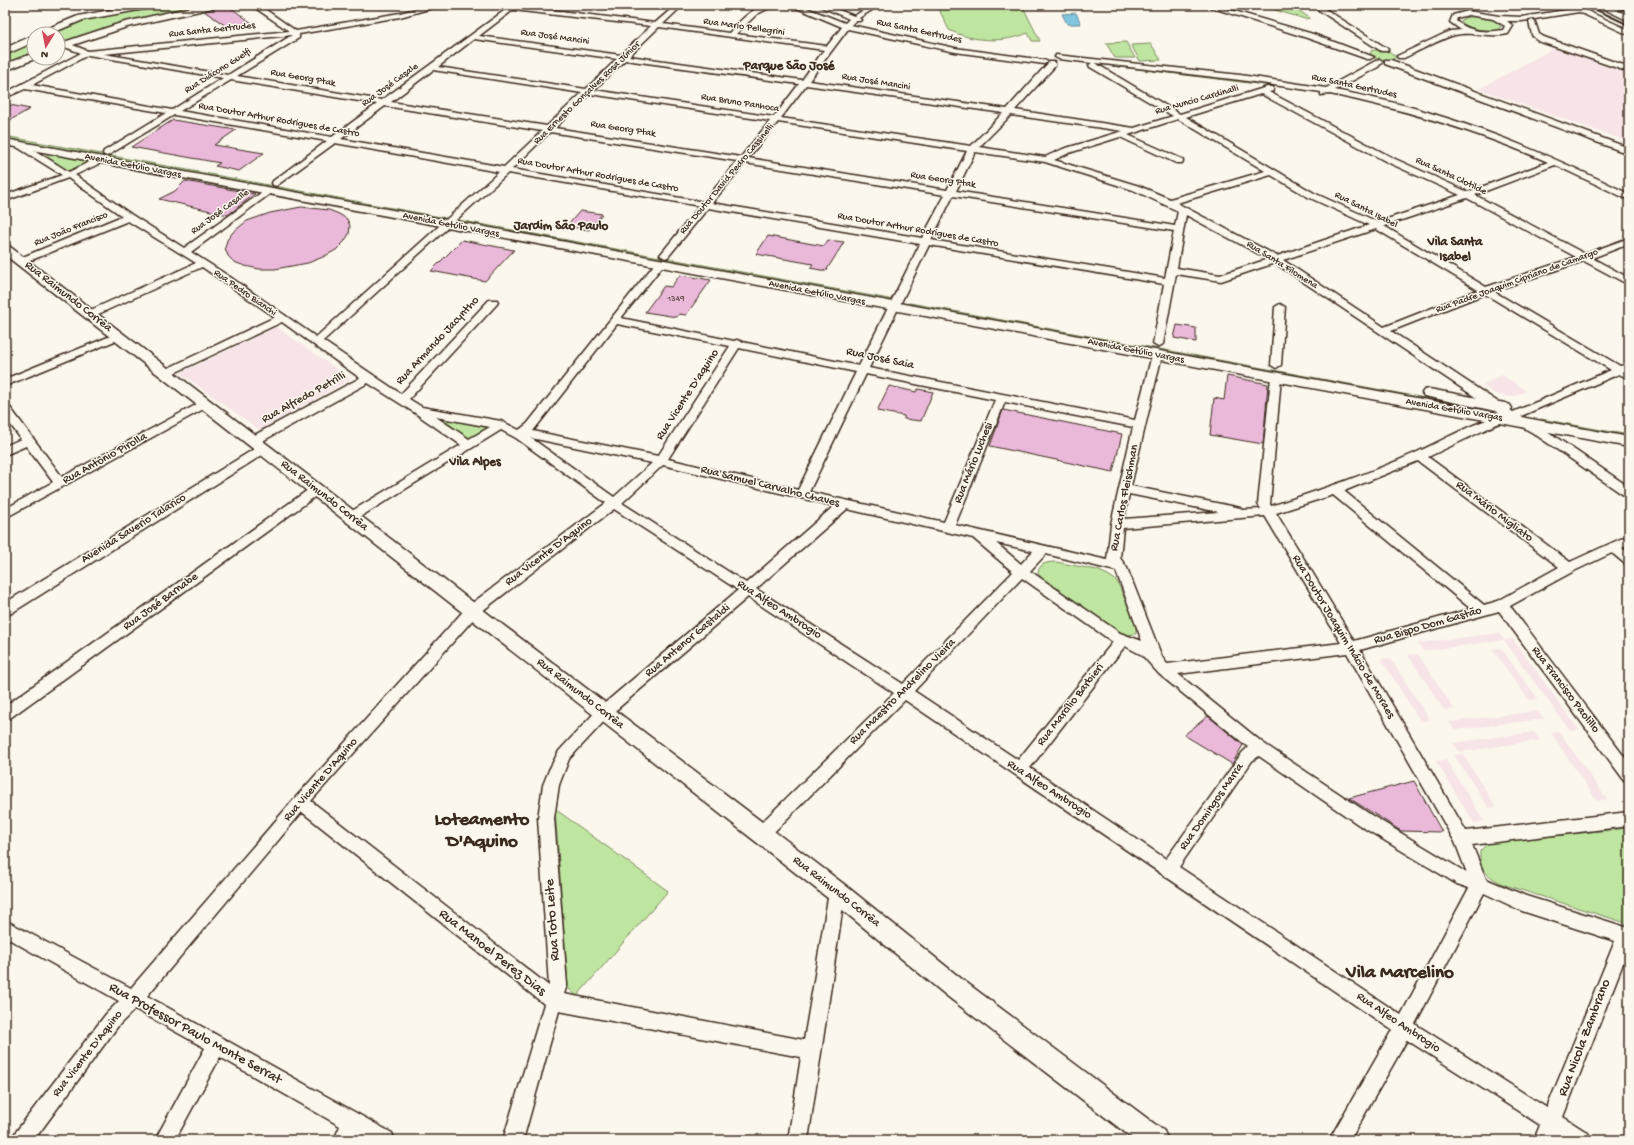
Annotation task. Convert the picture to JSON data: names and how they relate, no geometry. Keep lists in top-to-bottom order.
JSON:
{
  "streets": {
    "main road": ["Avenida Getúlio Vargas", "Rua Raimundo Corrêa"],
    "street": [
      "Rua Mario Pellegrini",
      "Rua Santa Gertrudes",
      "Rua José Mancini",
      "Rua Diácono Guelfi",
      "Rua Georg Ptak",
      "Rua José Casale",
      "Rua Ernesto Gonçalves Rosa Júnior",
      "Rua Nuncio Cardinalli",
      "Rua Bruno Panhoca",
      "Rua Doutor Arthur Rodrigues de Castro",
      "Rua Santa Clotilde",
      "Rua Doutor David Pedro Cassinelli",
      "Rua Santa Isabel",
      "Rua José Casalle",
      "Rua João Francisco",
      "Rua Santa Filomena",
      "Rua Padre Joaquim Cipriano de Camargo",
      "Rua Pedro Bianchi",
      "Rua Armando Jacyntho",
      "Rua José Saia",
      "Rua Vicente D'aquino",
      "Rua Alfredo Petrilli",
      "Rua Antônio Pirolla",
      "Rua Mário Luchesi",
      "Rua Samuel Carvalho Chaves",
      "Rua Carlos Fleischman",
      "Rua Mário Migliato",
      "Avenida Saverio Talarico",
      "Rua Vicente D'Aquino",
      "Rua José Barnabe",
      "Rua Alfeo Ambrogio",
      "Rua Bispo Dom Gastão",
      "Rua Doutor Joaquim Inácio de Moraes",
      "Rua Antenor Gastaldi",
      "Rua Francisco Paolillo",
      "Rua Maestro Andrelino Vieira",
      "Rua Marcílio Barbieri",
      "Rua Domingos Marra",
      "Rua Toto Leite",
      "Rua Manoel Perez Dias",
      "Rua Professor Paulo Monte Serrat",
      "Rua Nicola Zambrano"
    ]
  },
  "crossings": [
    ["Rua Mario Pellegrini", "Rua José Casale"],
    ["Rua Mario Pellegrini", "Rua Ernesto Gonçalves Rosa Júnior"],
    ["Rua Mario Pellegrini", "Rua Doutor David Pedro Cassinelli"],
    ["Rua Santa Gertrudes", "Rua Diácono Guelfi"],
    ["Rua Santa Gertrudes", "Rua Georg Ptak"],
    ["Rua Santa Gertrudes", "Rua Nuncio Cardinalli"],
    ["Rua Santa Gertrudes", "Rua Doutor David Pedro Cassinelli"],
    ["Rua Santa Gertrudes", "Rua Santa Isabel"],
    ["Rua José Mancini", "Rua José Casale"],
    ["Rua José Mancini", "Rua Ernesto Gonçalves Rosa Júnior"],
    ["Rua José Mancini", "Rua Nuncio Cardinalli"],
    ["Rua José Mancini", "Rua Doutor David Pedro Cassinelli"],
    ["Rua Diácono Guelfi", "Rua Georg Ptak"],
    ["Rua Diácono Guelfi", "Rua Doutor Arthur Rodrigues de Castro"],
    ["Rua Diácono Guelfi", "Avenida Getúlio Vargas"],
    ["Rua Diácono Guelfi", "Rua Pedro Bianchi"],
    ["Rua Georg Ptak", "Rua José Casale"],
    ["Rua Georg Ptak", "Rua Ernesto Gonçalves Rosa Júnior"],
    ["Rua Georg Ptak", "Rua Doutor David Pedro Cassinelli"],
    ["Rua Georg Ptak", "Rua Carlos Fleischman"],
    ["Rua José Casale", "Rua Bruno Panhoca"],
    ["Rua José Casale", "Rua Doutor Arthur Rodrigues de Castro"],
    ["Rua José Casale", "Avenida Getúlio Vargas"],
    ["Rua José Casale", "Rua José Casalle"],
    ["Rua Ernesto Gonçalves Rosa Júnior", "Rua Bruno Panhoca"],
    ["Rua Ernesto Gonçalves Rosa Júnior", "Rua Doutor Arthur Rodrigues de Castro"],
    ["Rua Ernesto Gonçalves Rosa Júnior", "Avenida Getúlio Vargas"],
    ["Rua Ernesto Gonçalves Rosa Júnior", "Rua Pedro Bianchi"],
    ["Rua Nuncio Cardinalli", "Rua Bruno Panhoca"],
    ["Rua Nuncio Cardinalli", "Rua Santa Clotilde"],
    ["Rua Nuncio Cardinalli", "Rua Santa Isabel"],
    ["Rua Nuncio Cardinalli", "Rua Santa Filomena"],
    ["Rua Bruno Panhoca", "Rua Doutor David Pedro Cassinelli"],
    ["Rua Bruno Panhoca", "Rua Santa Filomena"],
    ["Rua Doutor Arthur Rodrigues de Castro", "Rua Doutor David Pedro Cassinelli"],
    ["Rua Doutor Arthur Rodrigues de Castro", "Rua Carlos Fleischman"],
    ["Avenida Getúlio Vargas", "Rua Doutor David Pedro Cassinelli"],
    ["Avenida Getúlio Vargas", "Rua José Casalle"],
    ["Avenida Getúlio Vargas", "Rua Santa Filomena"],
    ["Avenida Getúlio Vargas", "Rua Pedro Bianchi"],
    ["Avenida Getúlio Vargas", "Rua Carlos Fleischman"],
    ["Avenida Getúlio Vargas", "Rua Doutor Joaquim Inácio de Moraes"],
    ["Rua Santa Clotilde", "Rua Padre Joaquim Cipriano de Camargo"],
    ["Rua Doutor David Pedro Cassinelli", "Rua José Saia"],
    ["Rua Doutor David Pedro Cassinelli", "Rua Samuel Carvalho Chaves"],
    ["Rua Doutor David Pedro Cassinelli", "Rua Alfeo Ambrogio"],
    ["Rua Santa Isabel", "Rua Padre Joaquim Cipriano de Camargo"],
    ["Rua José Casalle", "Rua Pedro Bianchi"],
    ["Rua João Francisco", "Rua Pedro Bianchi"],
    ["Rua João Francisco", "Rua Raimundo Corrêa"],
    ["Rua Santa Filomena", "Rua Padre Joaquim Cipriano de Camargo"],
    ["Rua Santa Filomena", "Rua Carlos Fleischman"],
    ["Rua Pedro Bianchi", "Rua Armando Jacyntho"],
    ["Rua Pedro Bianchi", "Rua Alfredo Petrilli"],
    ["Rua Pedro Bianchi", "Rua Samuel Carvalho Chaves"],
    ["Rua Raimundo Corrêa", "Rua Alfredo Petrilli"],
    ["Rua Raimundo Corrêa", "Rua Antônio Pirolla"],
    ["Rua Raimundo Corrêa", "Avenida Saverio Talarico"],
    ["Rua Raimundo Corrêa", "Rua Vicente D'Aquino"],
    ["Rua Raimundo Corrêa", "Rua José Barnabe"],
    ["Rua Raimundo Corrêa", "Rua Antenor Gastaldi"],
    ["Rua Raimundo Corrêa", "Rua Maestro Andrelino Vieira"],
    ["Rua Raimundo Corrêa", "Rua Toto Leite"],
    ["Rua José Saia", "Rua Vicente D'aquino"],
    ["Rua José Saia", "Rua Mário Luchesi"],
    ["Rua José Saia", "Rua Carlos Fleischman"],
    ["Rua Vicente D'aquino", "Rua Samuel Carvalho Chaves"],
    ["Rua Vicente D'aquino", "Rua Vicente D'Aquino"],
    ["Rua Alfredo Petrilli", "Avenida Saverio Talarico"],
    ["Rua Mário Luchesi", "Rua Samuel Carvalho Chaves"],
    ["Rua Samuel Carvalho Chaves", "Rua Carlos Fleischman"],
    ["Rua Samuel Carvalho Chaves", "Rua Vicente D'Aquino"],
    ["Rua Samuel Carvalho Chaves", "Rua Alfeo Ambrogio"],
    ["Rua Samuel Carvalho Chaves", "Rua Antenor Gastaldi"],
    ["Rua Samuel Carvalho Chaves", "Rua Maestro Andrelino Vieira"],
    ["Rua Carlos Fleischman", "Rua Bispo Dom Gastão"],
    ["Rua Mário Migliato", "Rua Bispo Dom Gastão"],
    ["Rua Vicente D'Aquino", "Rua Alfeo Ambrogio"],
    ["Rua Vicente D'Aquino", "Rua Manoel Perez Dias"],
    ["Rua Vicente D'Aquino", "Rua Professor Paulo Monte Serrat"],
    ["Rua Alfeo Ambrogio", "Rua Antenor Gastaldi"],
    ["Rua Alfeo Ambrogio", "Rua Maestro Andrelino Vieira"],
    ["Rua Alfeo Ambrogio", "Rua Marcílio Barbieri"],
    ["Rua Alfeo Ambrogio", "Rua Domingos Marra"],
    ["Rua Alfeo Ambrogio", "Rua Nicola Zambrano"],
    ["Rua Bispo Dom Gastão", "Rua Doutor Joaquim Inácio de Moraes"],
    ["Rua Bispo Dom Gastão", "Rua Francisco Paolillo"],
    ["Rua Antenor Gastaldi", "Rua Toto Leite"],
    ["Rua Toto Leite", "Rua Manoel Perez Dias"]
  ],
  "districts": [
    "Parque São José",
    "Jardim São Paulo",
    "Vila Santa Isabel",
    "Vila Alpes",
    "Loteamento D'Aquino",
    "Vila Marcelino"
  ],
  "house_numbers": ["1349"],
  "north": "bottom"
}
